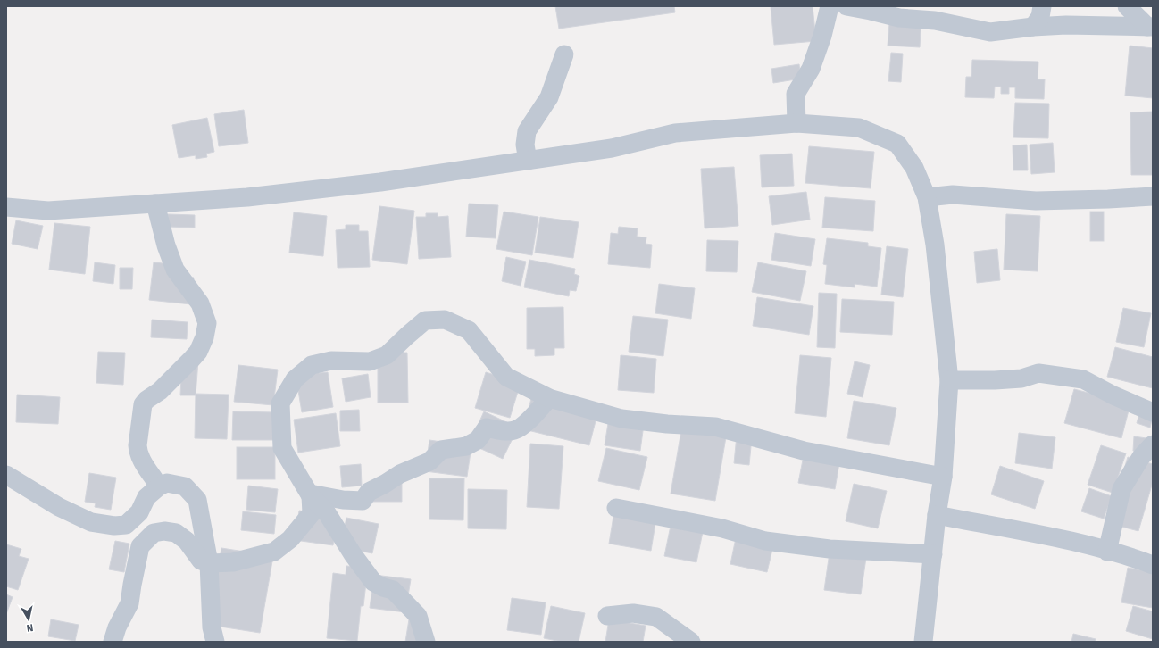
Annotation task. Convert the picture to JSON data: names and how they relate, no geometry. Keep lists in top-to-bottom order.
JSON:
{
  "north": "bottom"
}
